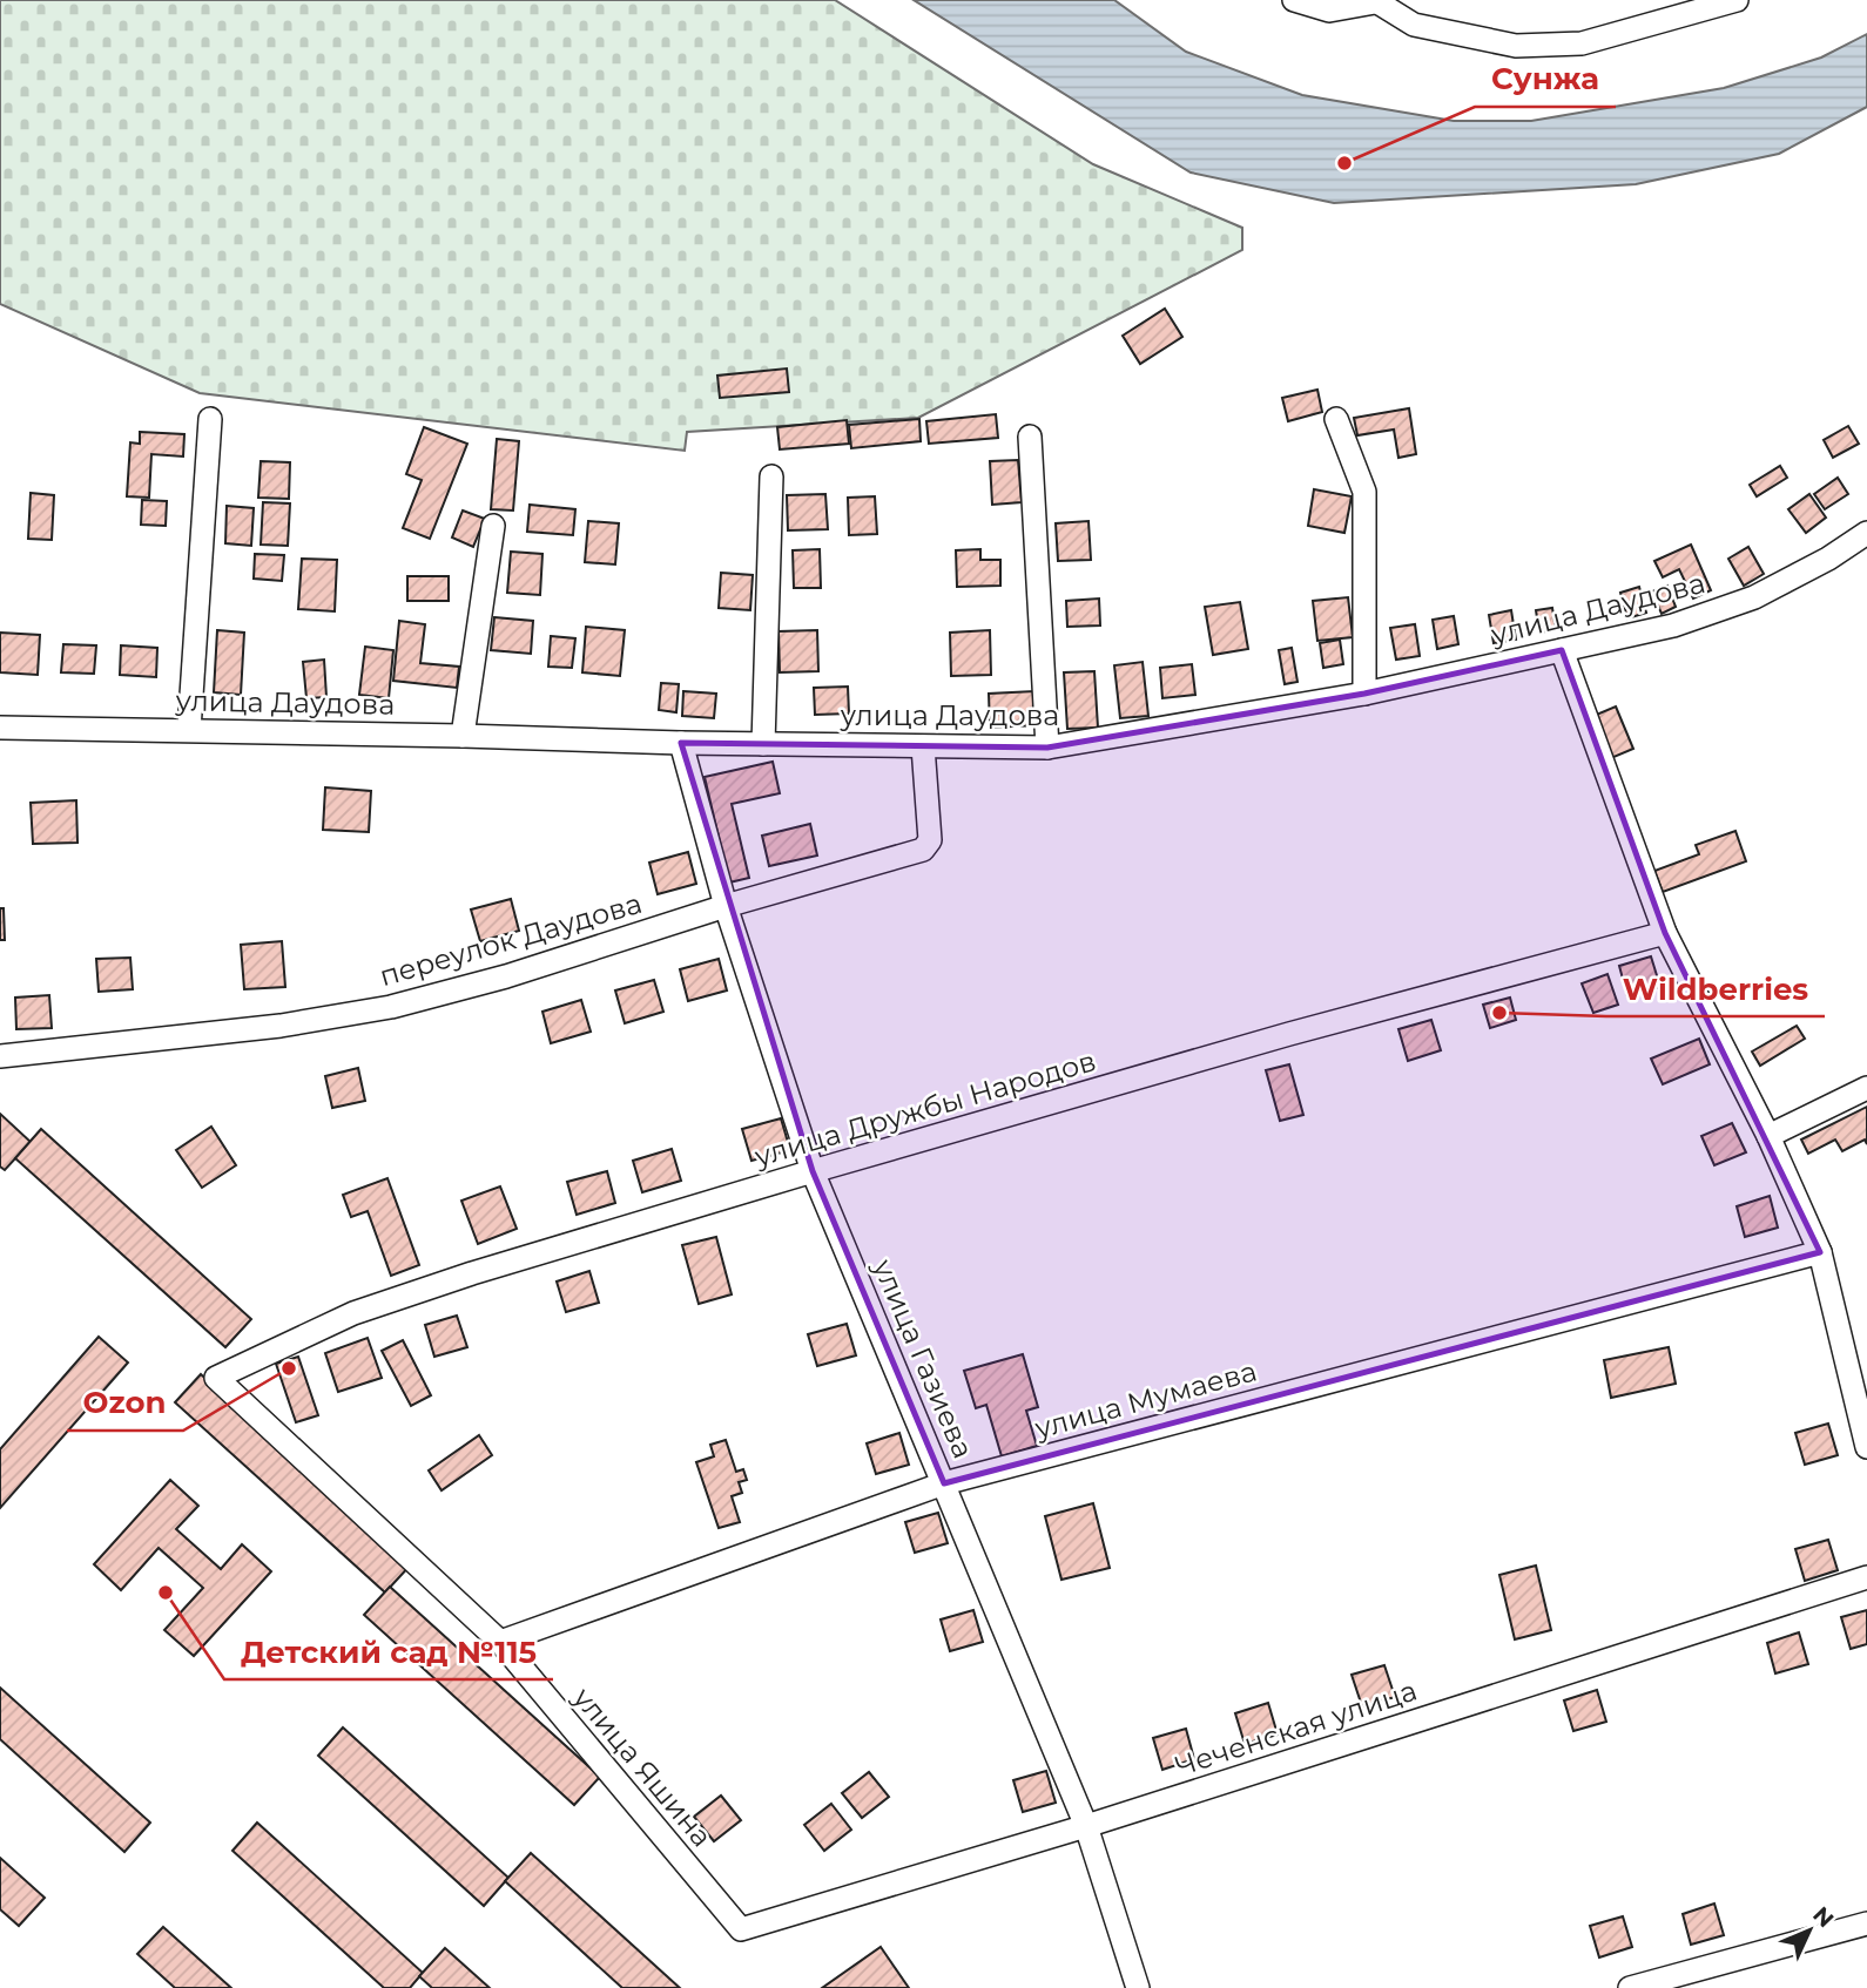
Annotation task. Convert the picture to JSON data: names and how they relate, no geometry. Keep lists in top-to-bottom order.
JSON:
{
  "streets": {
    "street": [
      "улица Даудова",
      "переулок Даудова",
      "улица Дружбы Народов",
      "улица Газиева",
      "улица Мумаева",
      "Чеченская улица",
      "улица Яшина"
    ]
  },
  "crossings": [
    ["улица Даудова", "переулок Даудова"],
    ["улица Даудова", "улица Газиева"],
    ["переулок Даудова", "улица Газиева"],
    ["улица Дружбы Народов", "улица Газиева"],
    ["улица Дружбы Народов", "улица Яшина"],
    ["улица Газиева", "улица Мумаева"],
    ["улица Газиева", "Чеченская улица"],
    ["улица Мумаева", "улица Яшина"],
    ["Чеченская улица", "улица Яшина"]
  ],
  "places": [
    "Сунжа",
    "Wildberries",
    "Ozon",
    "Детский сад №115"
  ],
  "north": "top right"
}
